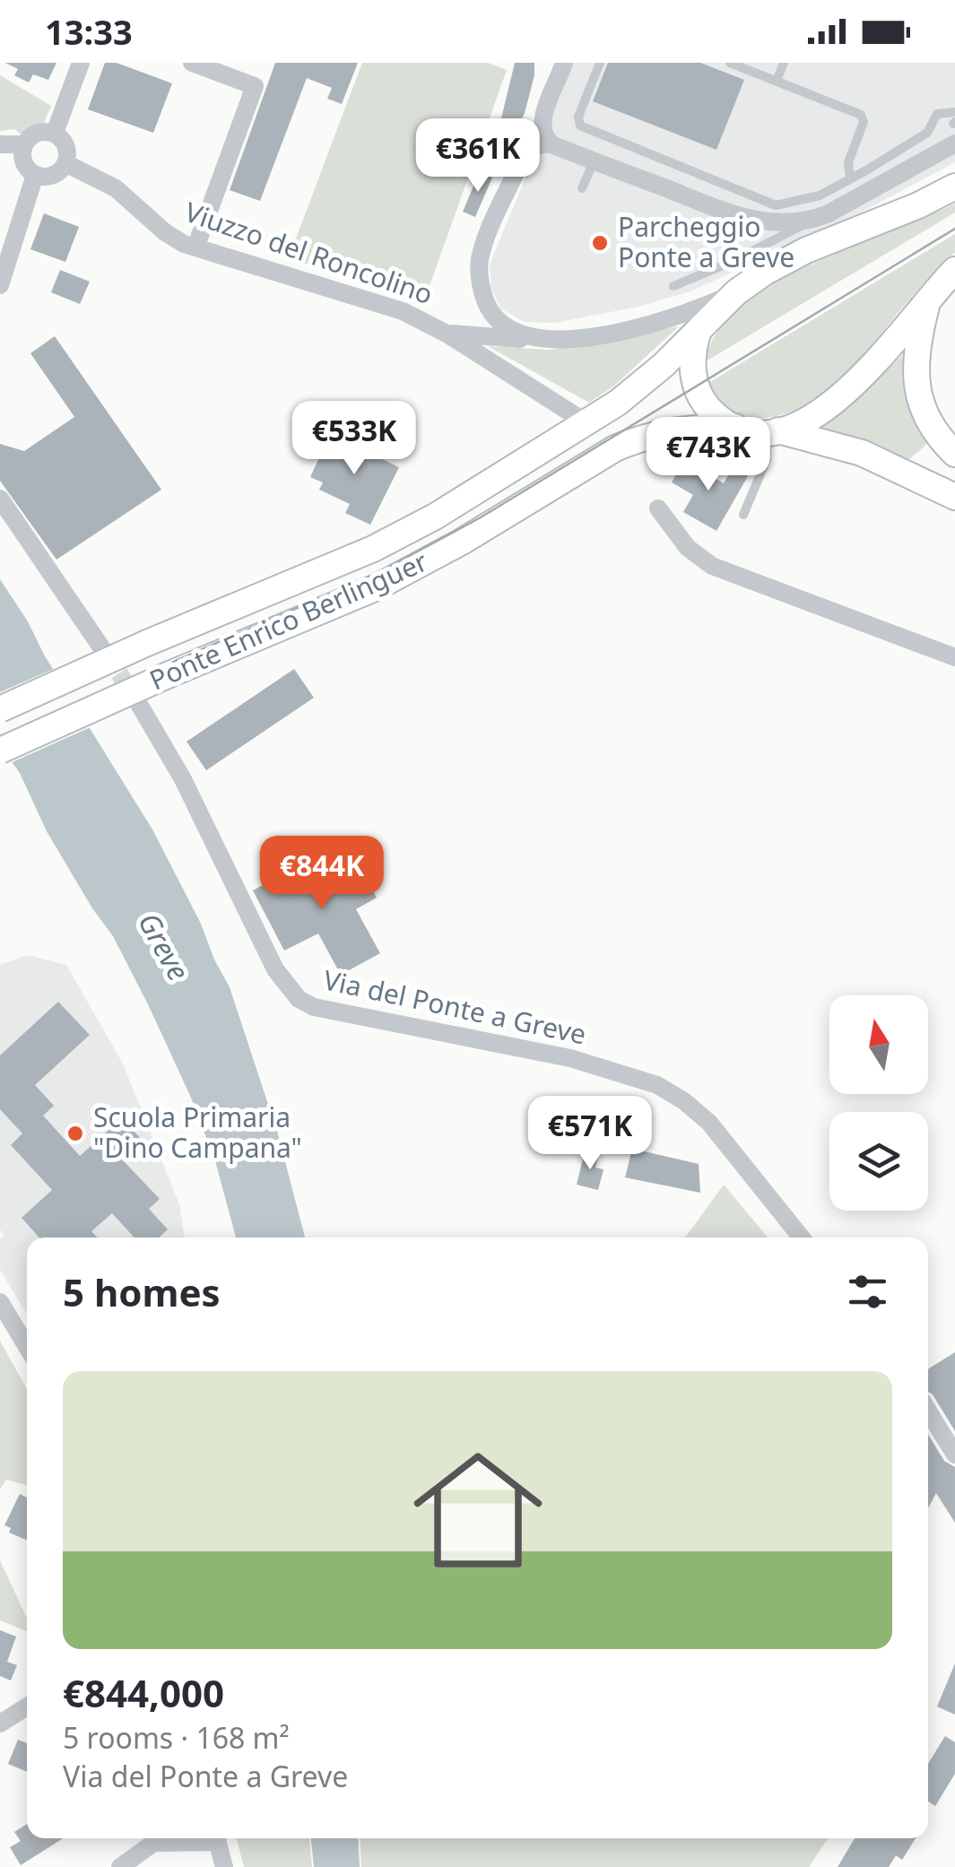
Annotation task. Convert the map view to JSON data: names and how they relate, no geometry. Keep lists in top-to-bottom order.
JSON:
{
  "streets": {
    "main road": ["Ponte Enrico Berlinguer"],
    "street": ["Viuzzo del Roncolino", "Via del Ponte a Greve"]
  },
  "crossings": [
    ["Viuzzo del Roncolino", "Ponte Enrico Berlinguer"]
  ],
  "water": ["Greve"],
  "places": ["Parcheggio Ponte a Greve", "Scuola Primaria \"Dino Campana\""],
  "north": "top",
  "page": {
    "status": "13:33",
    "price": [
      "€361K",
      "€533K",
      "€743K",
      "€844K",
      "€571K"
    ],
    "heading": "5 homes",
    "list": [
      {
        "name": "€844,000",
        "note": "5 rooms · 168 m² · Via del Ponte a Greve"
      }
    ]
  }
}
